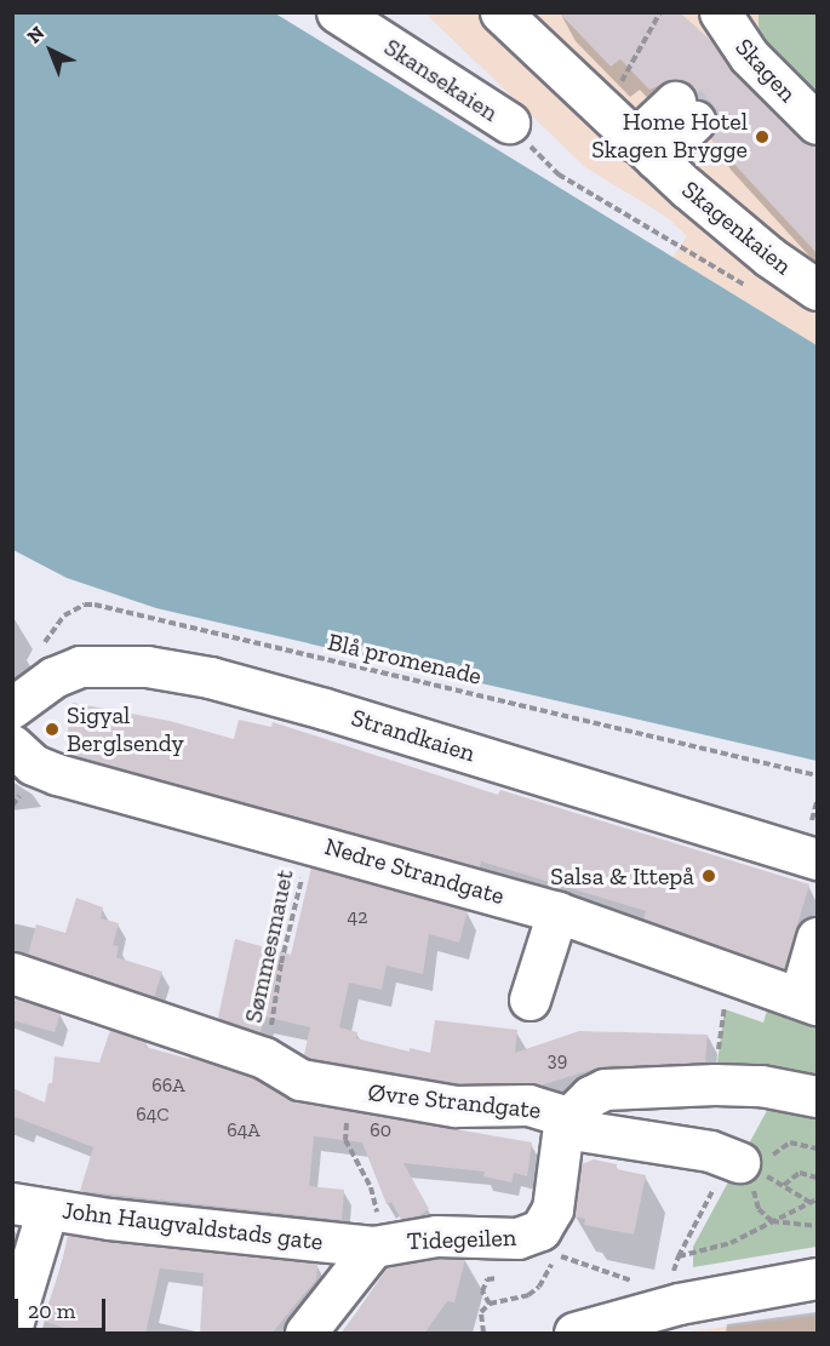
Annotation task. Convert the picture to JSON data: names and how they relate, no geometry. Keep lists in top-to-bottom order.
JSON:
{
  "streets": {
    "street": [
      "Skagen",
      "Skansekaien",
      "Skagenkaien",
      "Strandkaien",
      "Nedre Strandgate",
      "Øvre Strandgate",
      "John Haugvaldstads gate",
      "Tidegeilen"
    ],
    "path": ["Blå promenade", "Sømmesmauet"]
  },
  "crossings": [
    ["Nedre Strandgate", "Sømmesmauet"],
    ["Sømmesmauet", "Øvre Strandgate"],
    ["Øvre Strandgate", "Tidegeilen"],
    ["John Haugvaldstads gate", "Tidegeilen"]
  ],
  "places": ["Home Hotel Skagen Brygge", "Sigyal Berglsendy", "Salsa & Ittepå"],
  "house_numbers": [
    "42",
    "39",
    "66A",
    "64C",
    "64A",
    "60"
  ],
  "scale_bar": "20 m",
  "north": "top left"
}
